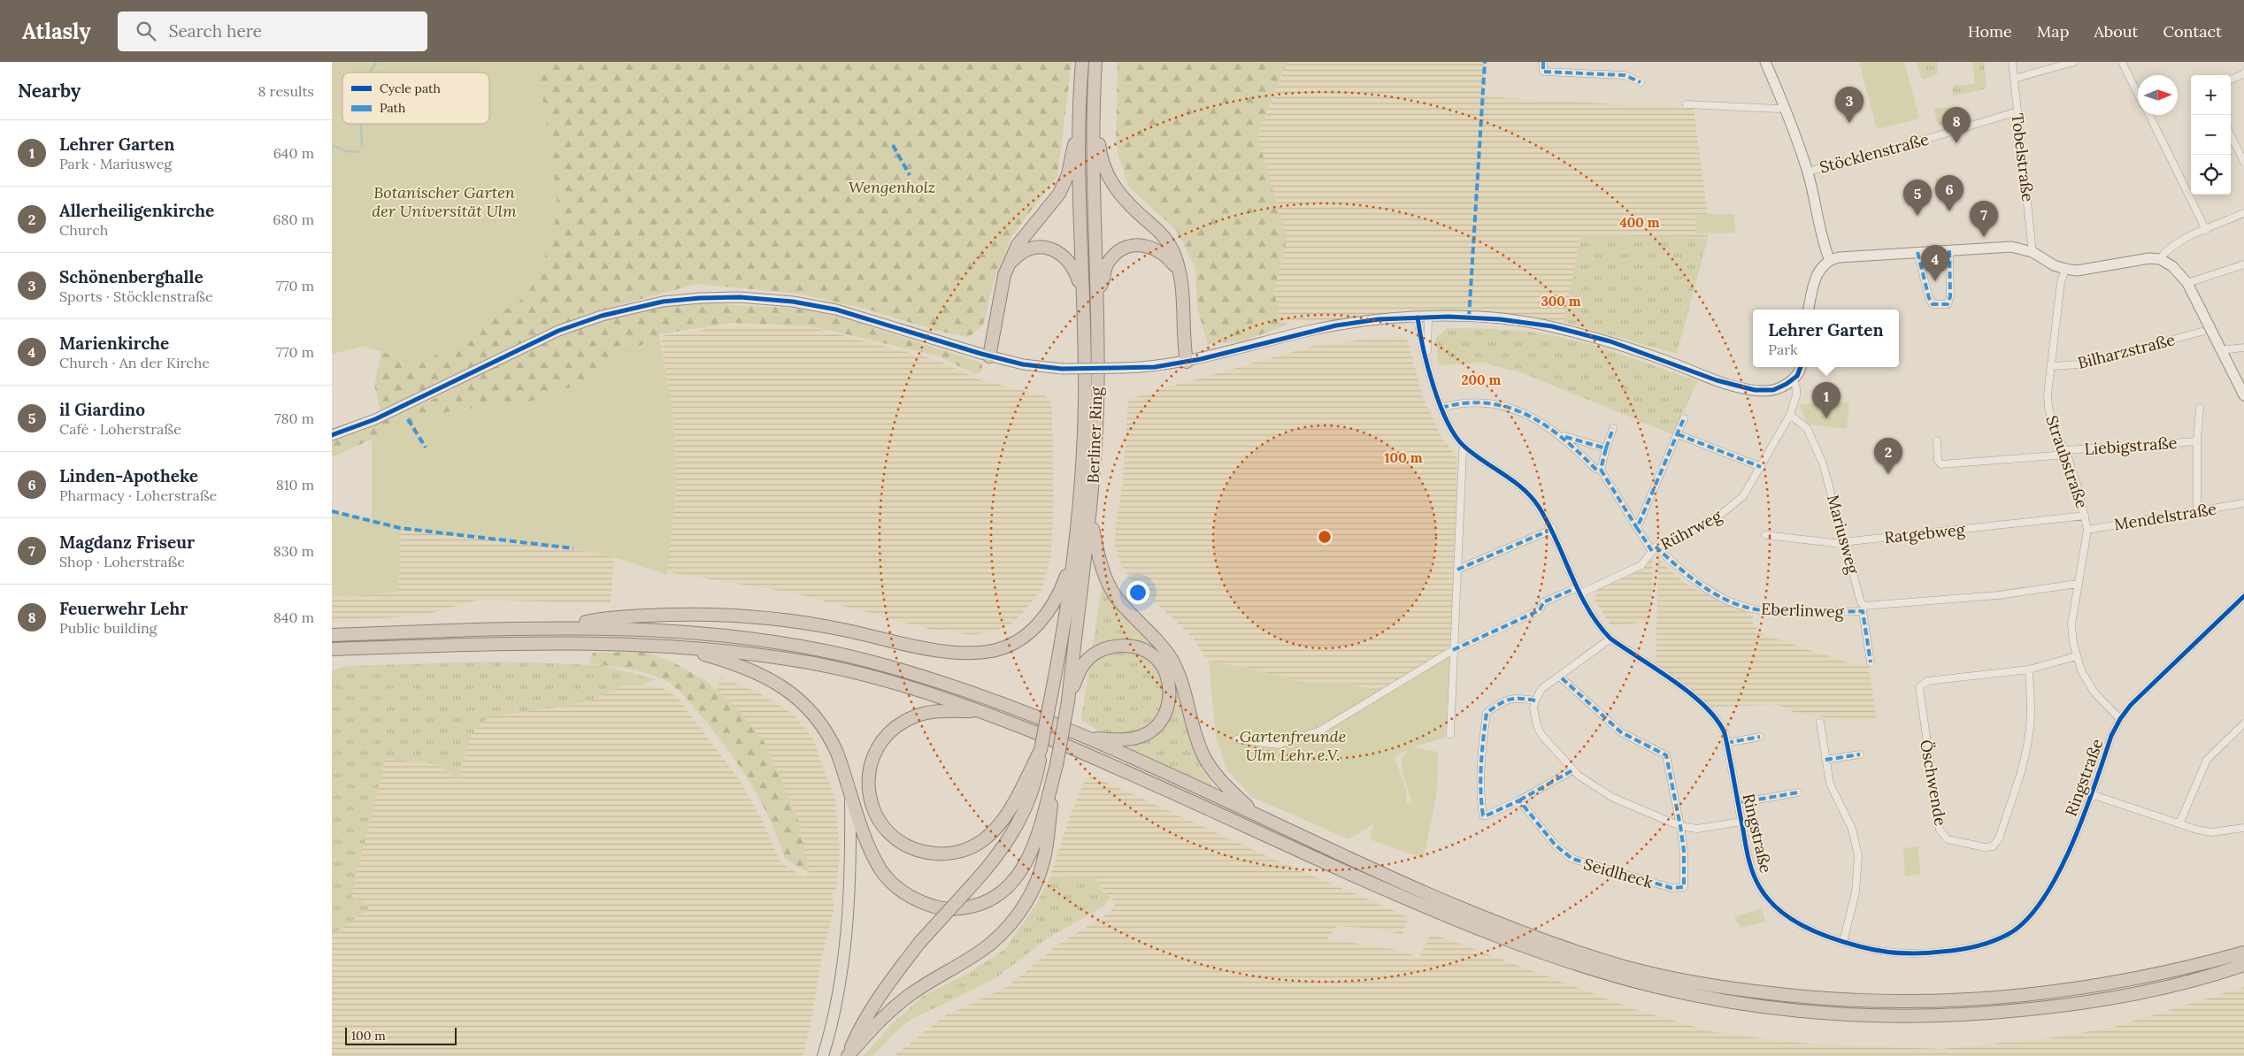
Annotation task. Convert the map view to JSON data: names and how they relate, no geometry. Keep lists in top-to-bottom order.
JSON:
{
  "streets": {
    "highway": ["Berliner Ring"],
    "street": [
      "Stöcklenstraße",
      "Tobelstraße",
      "Bilharzstraße",
      "Liebigstraße",
      "Straubstraße",
      "Mendelstraße",
      "Rührweg",
      "Ratgebweg",
      "Mariusweg",
      "Eberlinweg",
      "Ringstraße",
      "Öschwende",
      "Seidlheck"
    ]
  },
  "crossings": [
    ["Stöcklenstraße", "Tobelstraße"],
    ["Bilharzstraße", "Straubstraße"],
    ["Liebigstraße", "Straubstraße"],
    ["Liebigstraße", "Mendelstraße"],
    ["Straubstraße", "Mendelstraße"],
    ["Straubstraße", "Ratgebweg"],
    ["Straubstraße", "Eberlinweg"],
    ["Straubstraße", "Ringstraße"],
    ["Straubstraße", "Öschwende"],
    ["Rührweg", "Mariusweg"],
    ["Rührweg", "Eberlinweg"],
    ["Rührweg", "Ringstraße"],
    ["Ratgebweg", "Mariusweg"],
    ["Mariusweg", "Eberlinweg"]
  ],
  "parks": ["Wengenholz", "Botanischer Garten der Universität Ulm", "Gartenfreunde Ulm Lehr e.V."],
  "legend": ["Cycle path", "Path"],
  "scale_bar": "100 m",
  "north": "right",
  "page": {
    "header": "Atlasly",
    "search": "Search here",
    "nav": [
      "Home",
      "Map",
      "About",
      "Contact"
    ],
    "heading": ["Nearby", "8 results"],
    "map_buttons": ["+", "−"],
    "pins": [
      "3",
      "8",
      "6",
      "5",
      "7",
      "4",
      "1",
      "2"
    ],
    "list": [
      {
        "mark": "1",
        "name": "Lehrer Garten",
        "note": "Park · Mariusweg",
        "value": "640 m"
      },
      {
        "mark": "2",
        "name": "Allerheiligenkirche",
        "note": "Church",
        "value": "680 m"
      },
      {
        "mark": "3",
        "name": "Schönenberghalle",
        "note": "Sports · Stöcklenstraße",
        "value": "770 m"
      },
      {
        "mark": "4",
        "name": "Marienkirche",
        "note": "Church · An der Kirche",
        "value": "770 m"
      },
      {
        "mark": "5",
        "name": "il Giardino",
        "note": "Café · Loherstraße",
        "value": "780 m"
      },
      {
        "mark": "6",
        "name": "Linden-Apotheke",
        "note": "Pharmacy · Loherstraße",
        "value": "810 m"
      },
      {
        "mark": "7",
        "name": "Magdanz Friseur",
        "note": "Shop · Loherstraße",
        "value": "830 m"
      },
      {
        "mark": "8",
        "name": "Feuerwehr Lehr",
        "note": "Public building",
        "value": "840 m"
      }
    ],
    "popup": ["Lehrer Garten", "Park"],
    "scale": "100 m"
  },
  "rings": [
    "400 m",
    "300 m",
    "200 m",
    "100 m"
  ]
}
